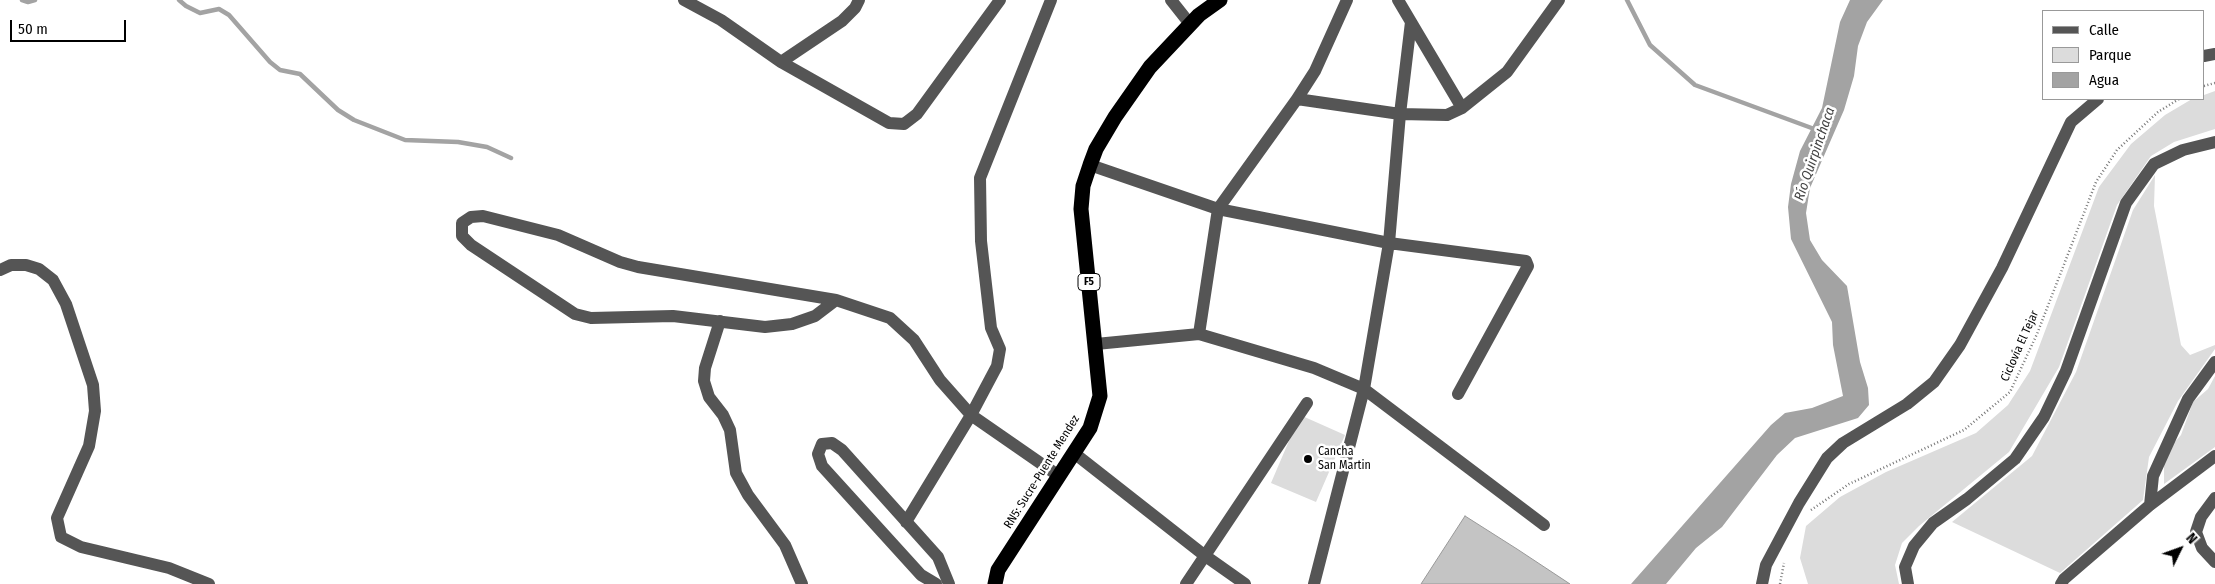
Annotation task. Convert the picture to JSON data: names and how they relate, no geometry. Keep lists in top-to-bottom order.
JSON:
{
  "streets": {
    "highway": ["F5", "RN5: Sucre-Puente Mendez"],
    "path": ["Ciclovía El Tejar"]
  },
  "water": ["Río Quirpinchaca"],
  "places": ["Cancha San Martin"],
  "legend": ["Calle", "Parque", "Agua"],
  "scale_bar": "50 m",
  "north": "top right"
}
